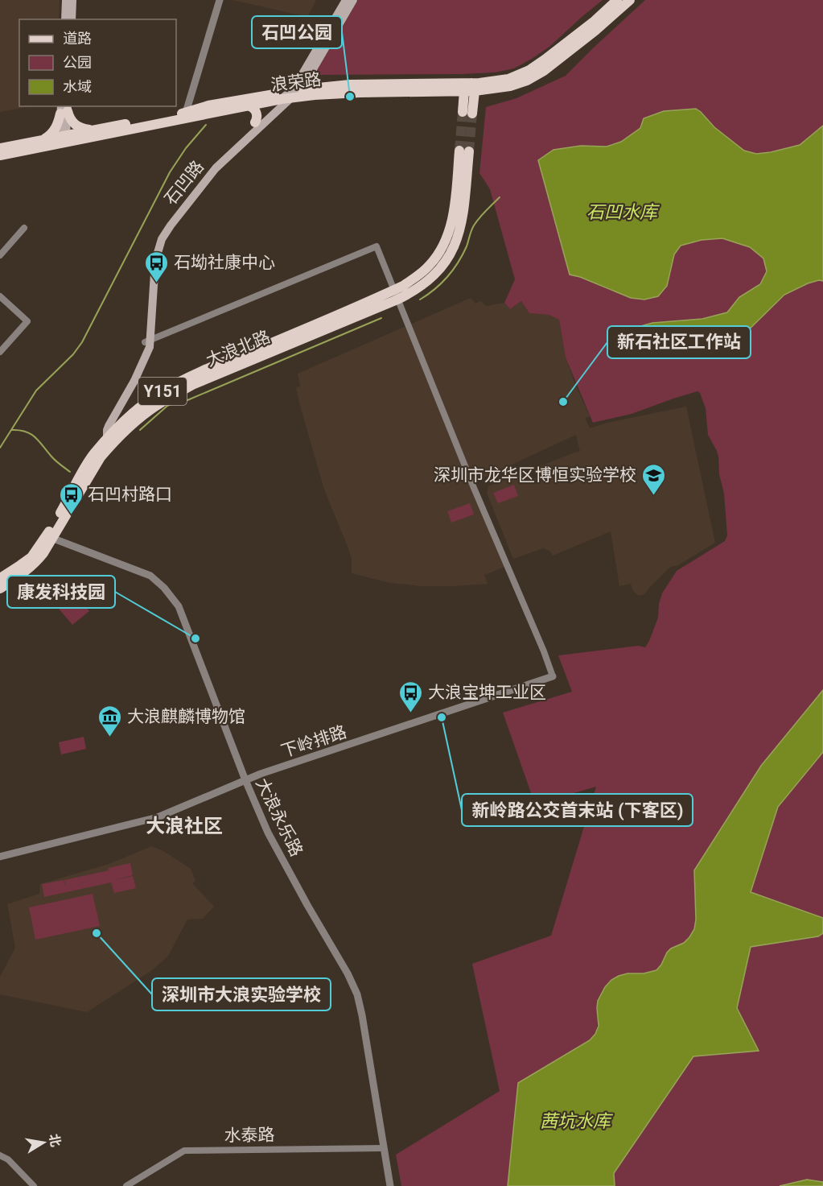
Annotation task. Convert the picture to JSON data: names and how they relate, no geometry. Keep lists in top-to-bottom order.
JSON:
{
  "streets": {
    "main road": [
      "浪荣路",
      "石凹路",
      "大浪北路",
      "Y151"
    ],
    "street": ["下岭排路", "大浪永乐路", "水泰路"]
  },
  "crossings": [
    ["浪荣路", "石凹路"],
    ["石凹路", "大浪北路"],
    ["大浪北路", "大浪永乐路"],
    ["下岭排路", "大浪永乐路"],
    ["大浪永乐路", "水泰路"]
  ],
  "districts": ["大浪社区"],
  "water": ["石凹水库", "茜坑水库"],
  "places": {
    "other": [
      "石凹公园",
      "新石社区工作站",
      "康发科技园",
      "新岭路公交首末站 (下客区)",
      "深圳市大浪实验学校"
    ],
    "bus stop": ["石坳社康中心", "石凹村路口", "大浪宝坤工业区"],
    "school or university": ["深圳市龙华区博恒实验学校"],
    "museum": ["大浪麒麟博物馆"]
  },
  "legend": ["道路", "公园", "水域"],
  "north": "right"
}
